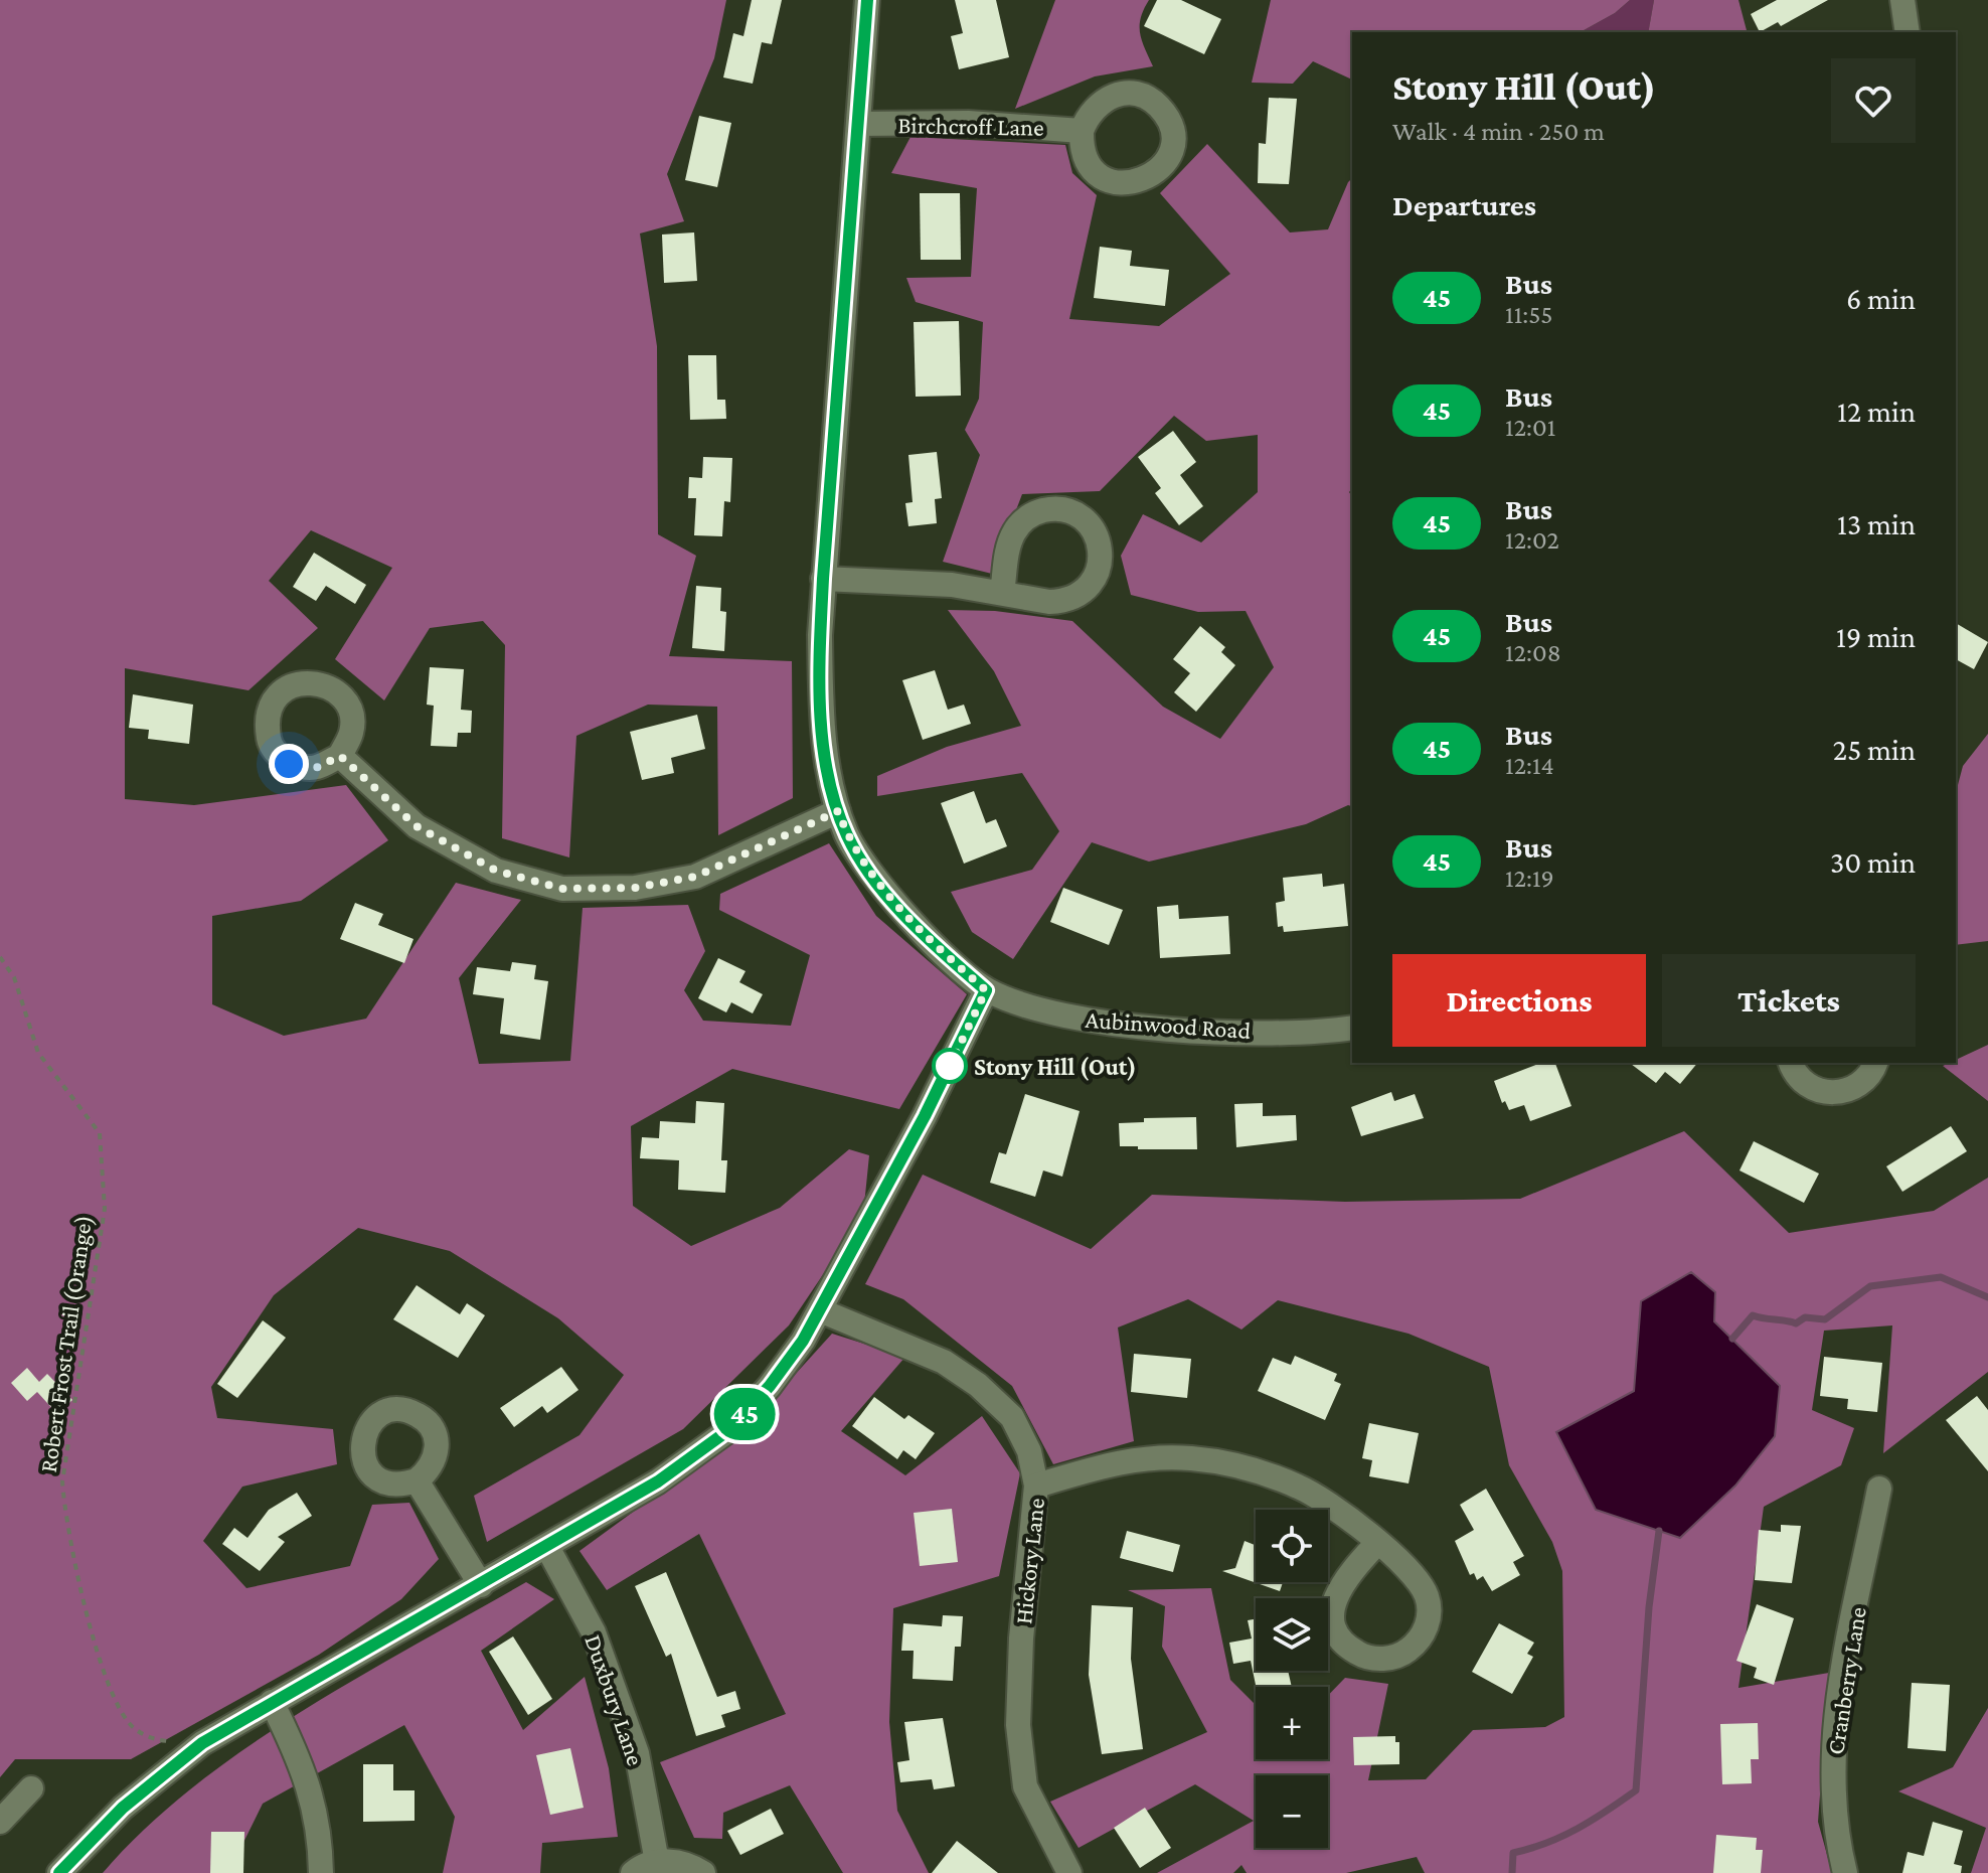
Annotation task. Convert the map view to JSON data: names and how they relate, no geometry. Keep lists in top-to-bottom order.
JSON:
{
  "streets": {
    "street": [
      "Birchcroff Lane",
      "Aubinwood Road",
      "Hickory Lane",
      "Cranberry Lane",
      "Duxbury Lane"
    ],
    "path": ["Robert Frost Trail (Orange)"]
  },
  "places": ["Stony Hill (Out)"],
  "lines": ["bus line 45"],
  "page": {
    "on_map": "45",
    "heading": [
      ["Stony Hill (Out)", "Walk · 4 min · 250 m"],
      "Departures"
    ],
    "list": [
      {
        "mark": "45",
        "name": "Bus",
        "note": "11:55",
        "value": "6 min"
      },
      {
        "mark": "45",
        "name": "Bus",
        "note": "12:01",
        "value": "12 min"
      },
      {
        "mark": "45",
        "name": "Bus",
        "note": "12:02",
        "value": "13 min"
      },
      {
        "mark": "45",
        "name": "Bus",
        "note": "12:08",
        "value": "19 min"
      },
      {
        "mark": "45",
        "name": "Bus",
        "note": "12:14",
        "value": "25 min"
      },
      {
        "mark": "45",
        "name": "Bus",
        "note": "12:19",
        "value": "30 min"
      }
    ],
    "buttons": ["Directions", "Tickets"],
    "map_buttons": ["+", "−"]
  }
}
